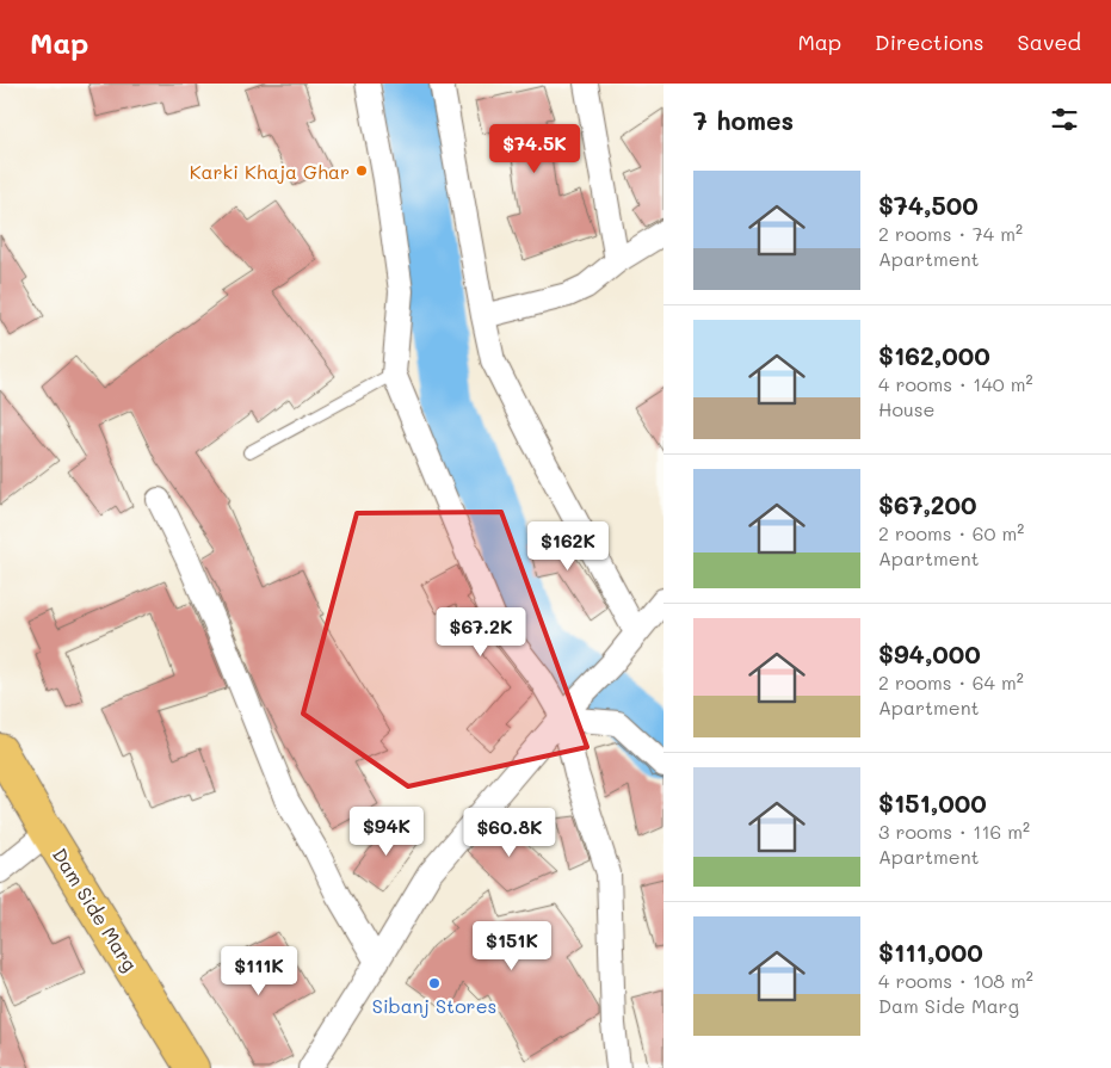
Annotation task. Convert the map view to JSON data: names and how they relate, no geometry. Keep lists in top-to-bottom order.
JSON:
{
  "streets": {
    "main road": ["Dam Side Marg"]
  },
  "places": ["Karki Khaja Ghar", "Sibanj Stores"],
  "page": {
    "header": "Map",
    "nav": ["Map", "Directions", "Saved"],
    "heading": "7 homes",
    "price": [
      "$74.5K",
      "$162K",
      "$67.2K",
      "$94K",
      "$60.8K",
      "$151K",
      "$111K"
    ],
    "list": [
      {
        "name": "$74,500",
        "note": "2 rooms · 74 m² · Apartment"
      },
      {
        "name": "$162,000",
        "note": "4 rooms · 140 m² · House"
      },
      {
        "name": "$67,200",
        "note": "2 rooms · 60 m² · Apartment"
      },
      {
        "name": "$94,000",
        "note": "2 rooms · 64 m² · Apartment"
      },
      {
        "name": "$151,000",
        "note": "3 rooms · 116 m² · Apartment"
      },
      {
        "name": "$111,000",
        "note": "4 rooms · 108 m² · Dam Side Marg"
      }
    ]
  }
}
